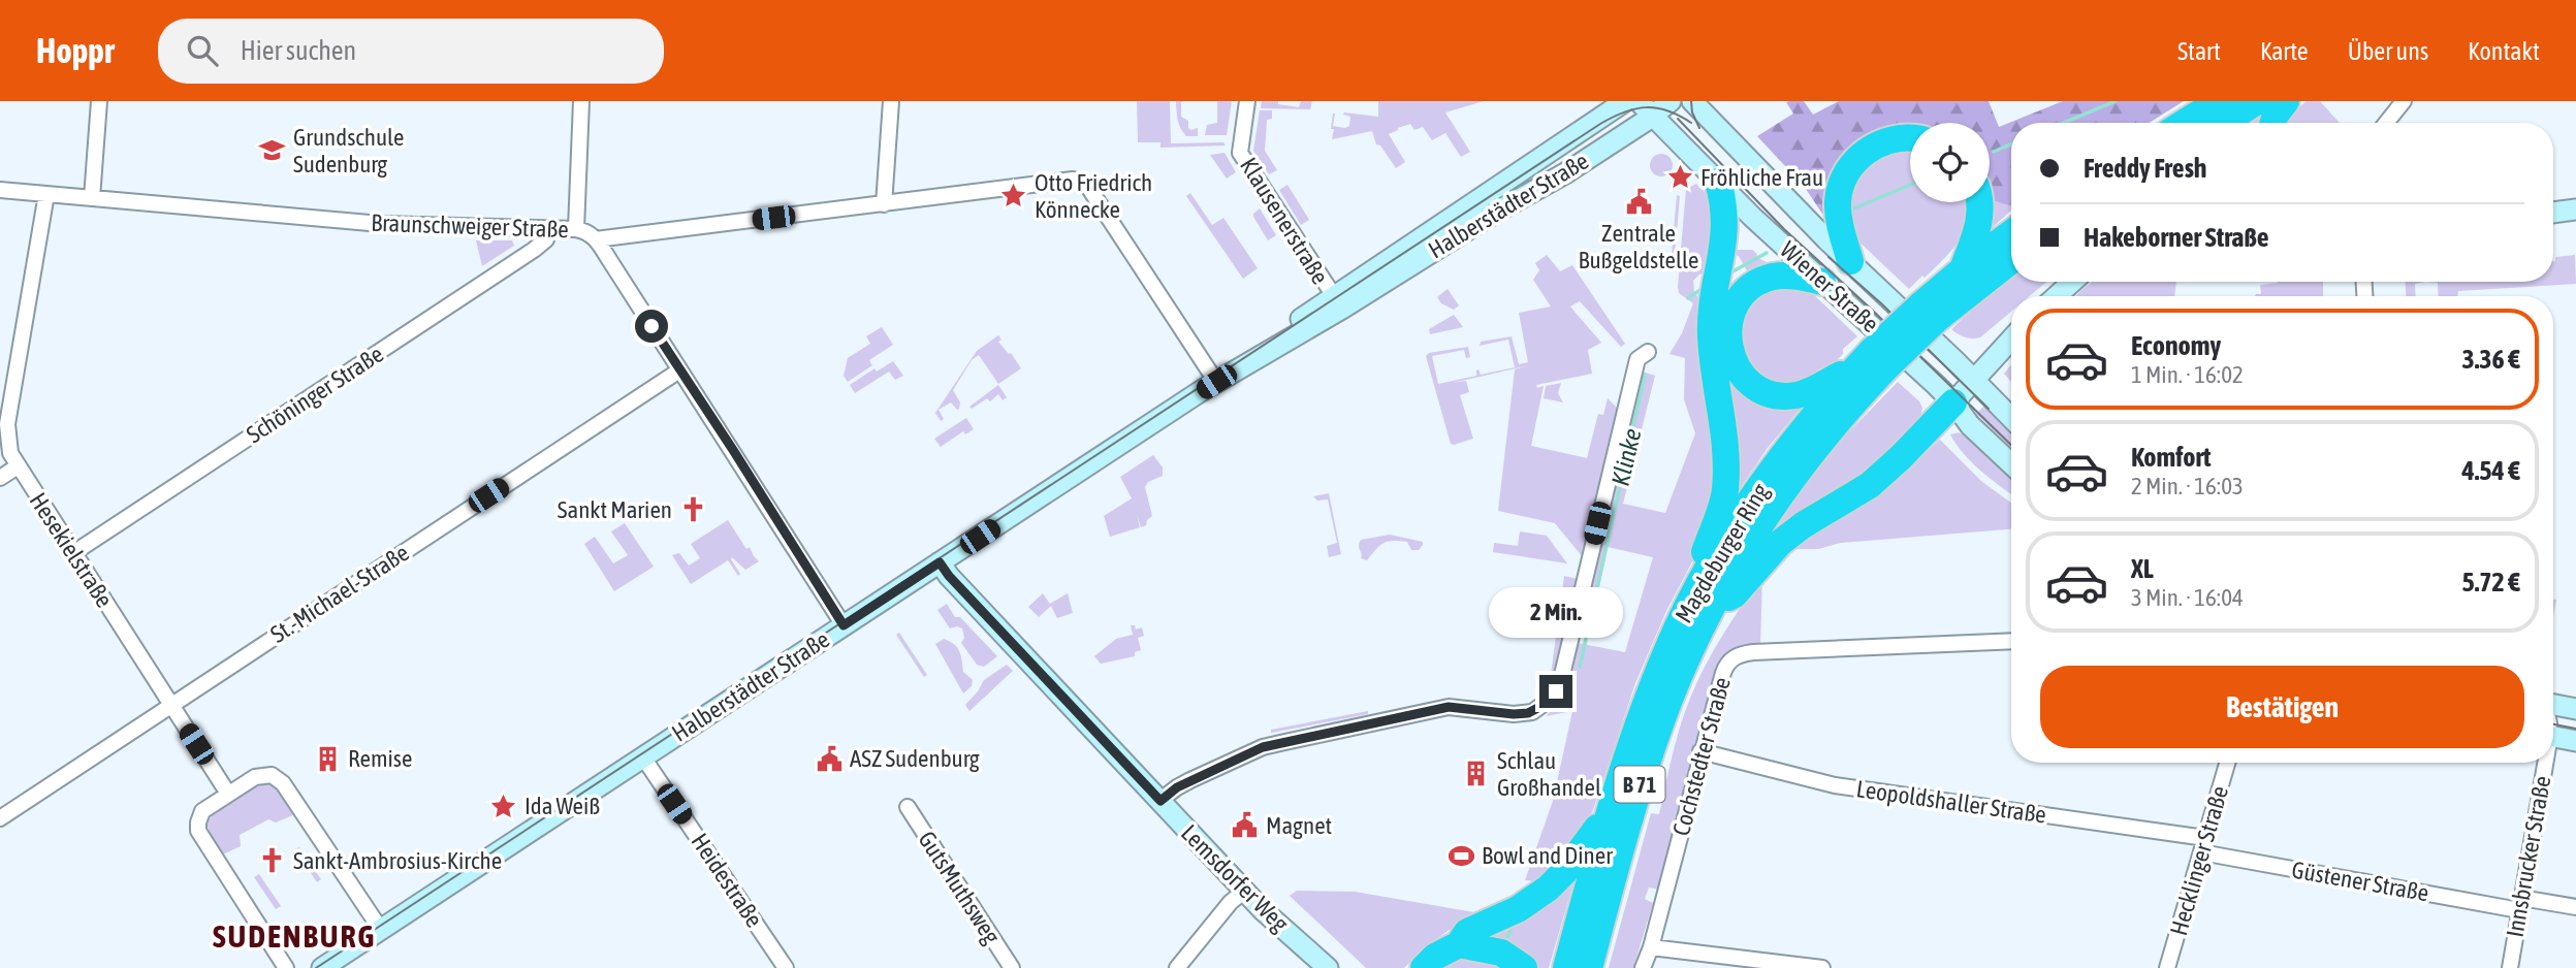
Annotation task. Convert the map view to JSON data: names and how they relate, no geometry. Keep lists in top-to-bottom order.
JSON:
{
  "streets": {
    "highway": ["Magdeburger Ring", "B 71"],
    "street": [
      "Halberstädter Straße",
      "Klausenerstraße",
      "Braunschweiger Straße",
      "Wiener Straße",
      "Schöninger Straße",
      "Hesekielstraße",
      "St.-Michael-Straße",
      "Cochstedter Straße",
      "Leopoldshaller Straße",
      "Innsbrucker Straße",
      "Hecklinger Straße",
      "Lemsdorfer Weg",
      "Heidestraße",
      "Güstener Straße",
      "GutsMuthsweg"
    ]
  },
  "crossings": [
    ["Halberstädter Straße", "Klausenerstraße"],
    ["Halberstädter Straße", "Braunschweiger Straße"],
    ["Halberstädter Straße", "Wiener Straße"],
    ["Halberstädter Straße", "Lemsdorfer Weg"],
    ["Halberstädter Straße", "Heidestraße"],
    ["Braunschweiger Straße", "Schöninger Straße"],
    ["Braunschweiger Straße", "Hesekielstraße"],
    ["Schöninger Straße", "Hesekielstraße"],
    ["Hesekielstraße", "St.-Michael-Straße"],
    ["Cochstedter Straße", "Leopoldshaller Straße"],
    ["Leopoldshaller Straße", "Hecklinger Straße"],
    ["Leopoldshaller Straße", "Güstener Straße"],
    ["Innsbrucker Straße", "Güstener Straße"],
    ["Hecklinger Straße", "Güstener Straße"]
  ],
  "districts": ["SUDENBURG"],
  "water": ["Klinke"],
  "places": {
    "school or university": ["Grundschule Sudenburg"],
    "place": ["Fröhliche Frau", "Otto Friedrich Könnecke", "Ida Weiß"],
    "public building": ["Zentrale Bußgeldstelle", "ASZ Sudenburg", "Magnet"],
    "church": ["Sankt Marien", "Sankt-Ambrosius-Kirche"],
    "building": ["Remise", "Schlau Großhandel"],
    "sports": ["Bowl and Diner"]
  },
  "page": {
    "header": "Hoppr",
    "search": "Hier suchen",
    "nav": [
      "Start",
      "Karte",
      "Über uns",
      "Kontakt"
    ],
    "banner": ["Freddy Fresh", "Hakeborner Straße"],
    "list": [
      {
        "name": "Economy",
        "note": "1 Min. · 16:02",
        "value": "3.36 €"
      },
      {
        "name": "Komfort",
        "note": "2 Min. · 16:03",
        "value": "4.54 €"
      },
      {
        "name": "XL",
        "note": "3 Min. · 16:04",
        "value": "5.72 €"
      }
    ],
    "bubble": "2 Min.",
    "buttons": "Bestätigen"
  }
}
